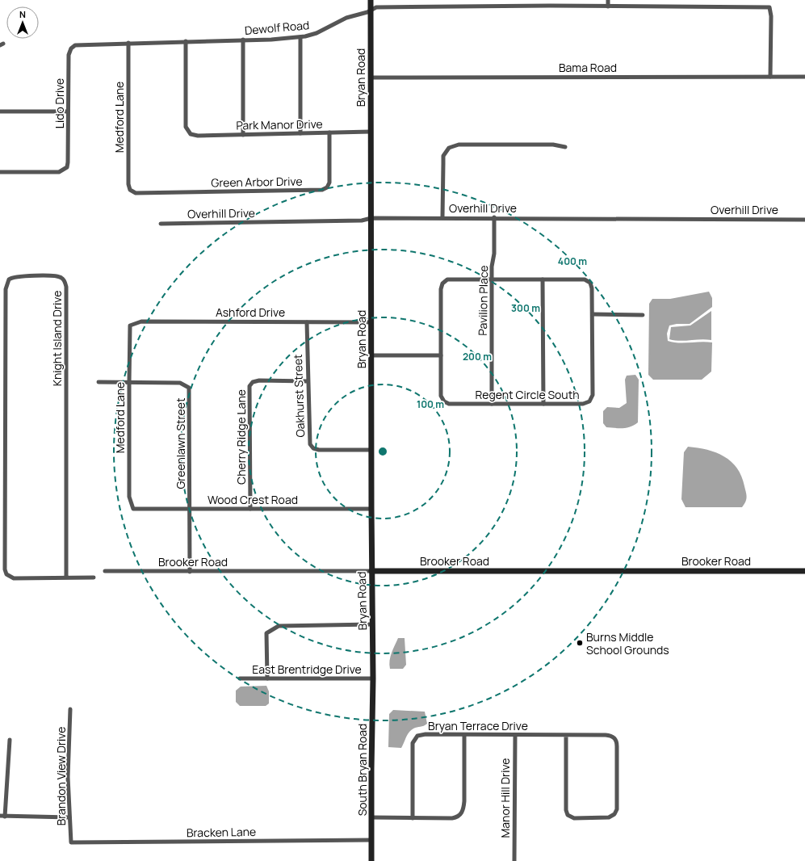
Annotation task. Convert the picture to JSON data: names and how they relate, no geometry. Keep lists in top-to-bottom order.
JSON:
{
  "streets": {
    "street": [
      "Dewolf Road",
      "Bama Road",
      "Bryan Road",
      "Lido Drive",
      "Medford Lane",
      "Park Manor Drive",
      "Green Arbor Drive",
      "Overhill Drive",
      "Pavilion Place",
      "Ashford Drive",
      "Knight Island Drive",
      "Regent Circle South",
      "Oakhurst Street",
      "Cherry Ridge Lane",
      "Greenlawn Street",
      "Wood Crest Road",
      "Brooker Road",
      "East Brentridge Drive",
      "Bryan Terrace Drive",
      "South Bryan Road",
      "Brandon View Drive",
      "Manor Hill Drive",
      "Bracken Lane"
    ]
  },
  "crossings": [
    ["Dewolf Road", "Bama Road"],
    ["Dewolf Road", "Bryan Road"],
    ["Dewolf Road", "Lido Drive"],
    ["Dewolf Road", "Medford Lane"],
    ["Dewolf Road", "Park Manor Drive"],
    ["Bama Road", "Bryan Road"],
    ["Bryan Road", "Park Manor Drive"],
    ["Bryan Road", "Overhill Drive"],
    ["Bryan Road", "Ashford Drive"],
    ["Bryan Road", "Oakhurst Street"],
    ["Bryan Road", "Wood Crest Road"],
    ["Bryan Road", "Brooker Road"],
    ["Bryan Road", "East Brentridge Drive"],
    ["Bryan Road", "South Bryan Road"],
    ["Medford Lane", "Green Arbor Drive"],
    ["Medford Lane", "Ashford Drive"],
    ["Medford Lane", "Greenlawn Street"],
    ["Medford Lane", "Wood Crest Road"],
    ["Park Manor Drive", "Green Arbor Drive"],
    ["Overhill Drive", "Pavilion Place"],
    ["Pavilion Place", "Regent Circle South"],
    ["Ashford Drive", "Oakhurst Street"],
    ["Oakhurst Street", "Cherry Ridge Lane"],
    ["Cherry Ridge Lane", "Wood Crest Road"],
    ["Greenlawn Street", "Wood Crest Road"],
    ["Greenlawn Street", "Brooker Road"],
    ["East Brentridge Drive", "South Bryan Road"],
    ["Bryan Terrace Drive", "Manor Hill Drive"],
    ["South Bryan Road", "Bracken Lane"],
    ["Brandon View Drive", "Bracken Lane"]
  ],
  "places": ["Burns Middle School Grounds"],
  "north": "top",
  "rings": [
    "400 m",
    "300 m",
    "200 m",
    "100 m"
  ]
}
